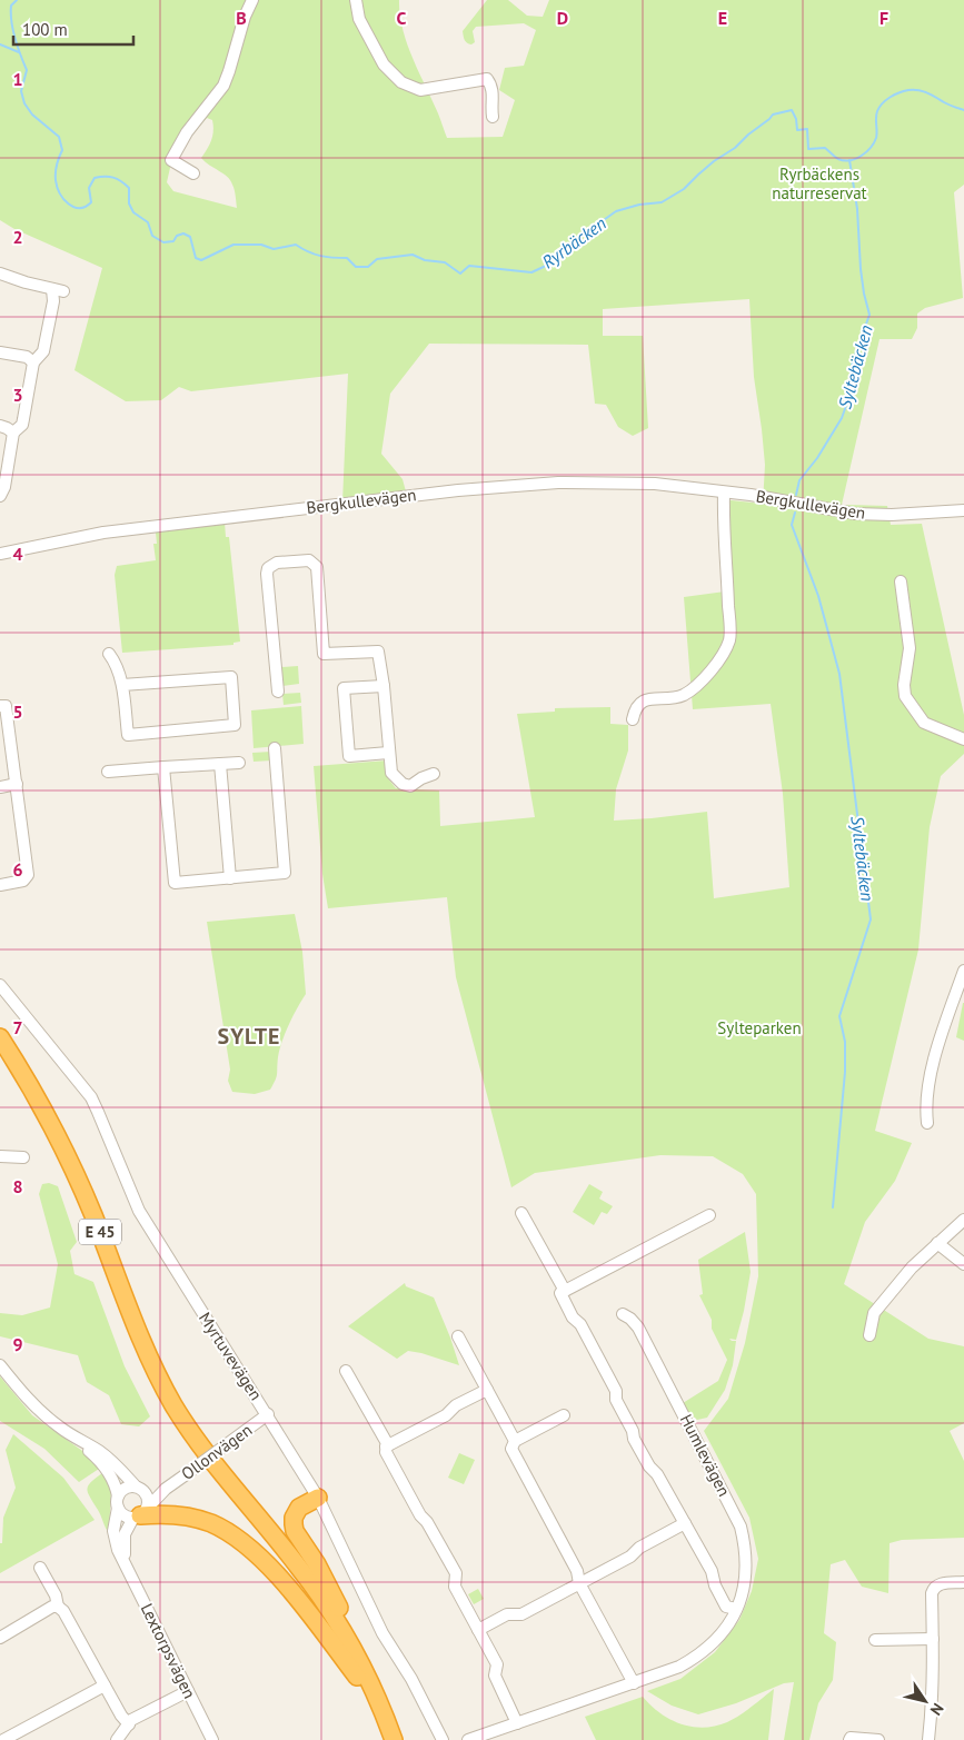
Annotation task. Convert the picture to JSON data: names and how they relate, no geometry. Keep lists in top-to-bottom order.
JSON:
{
  "streets": {
    "highway": ["E 45"],
    "street": [
      "Bergkullevägen",
      "Myrtuvevägen",
      "Ollonvägen",
      "Humlevägen",
      "Lextorpsvägen"
    ]
  },
  "crossings": [
    ["Myrtuvevägen", "Ollonvägen"],
    ["Ollonvägen", "Lextorpsvägen"]
  ],
  "districts": ["SYLTE"],
  "water": ["Ryrbäcken", "Syltebäcken"],
  "parks": ["Ryrbäckens naturreservat", "Sylteparken"],
  "scale_bar": "100 m",
  "north": "bottom right",
  "grid": {
    "columns": [
      "B",
      "C",
      "D",
      "E",
      "F"
    ],
    "rows": [
      "1",
      "2",
      "3",
      "4",
      "5",
      "6",
      "7",
      "8",
      "9"
    ]
  }
}
